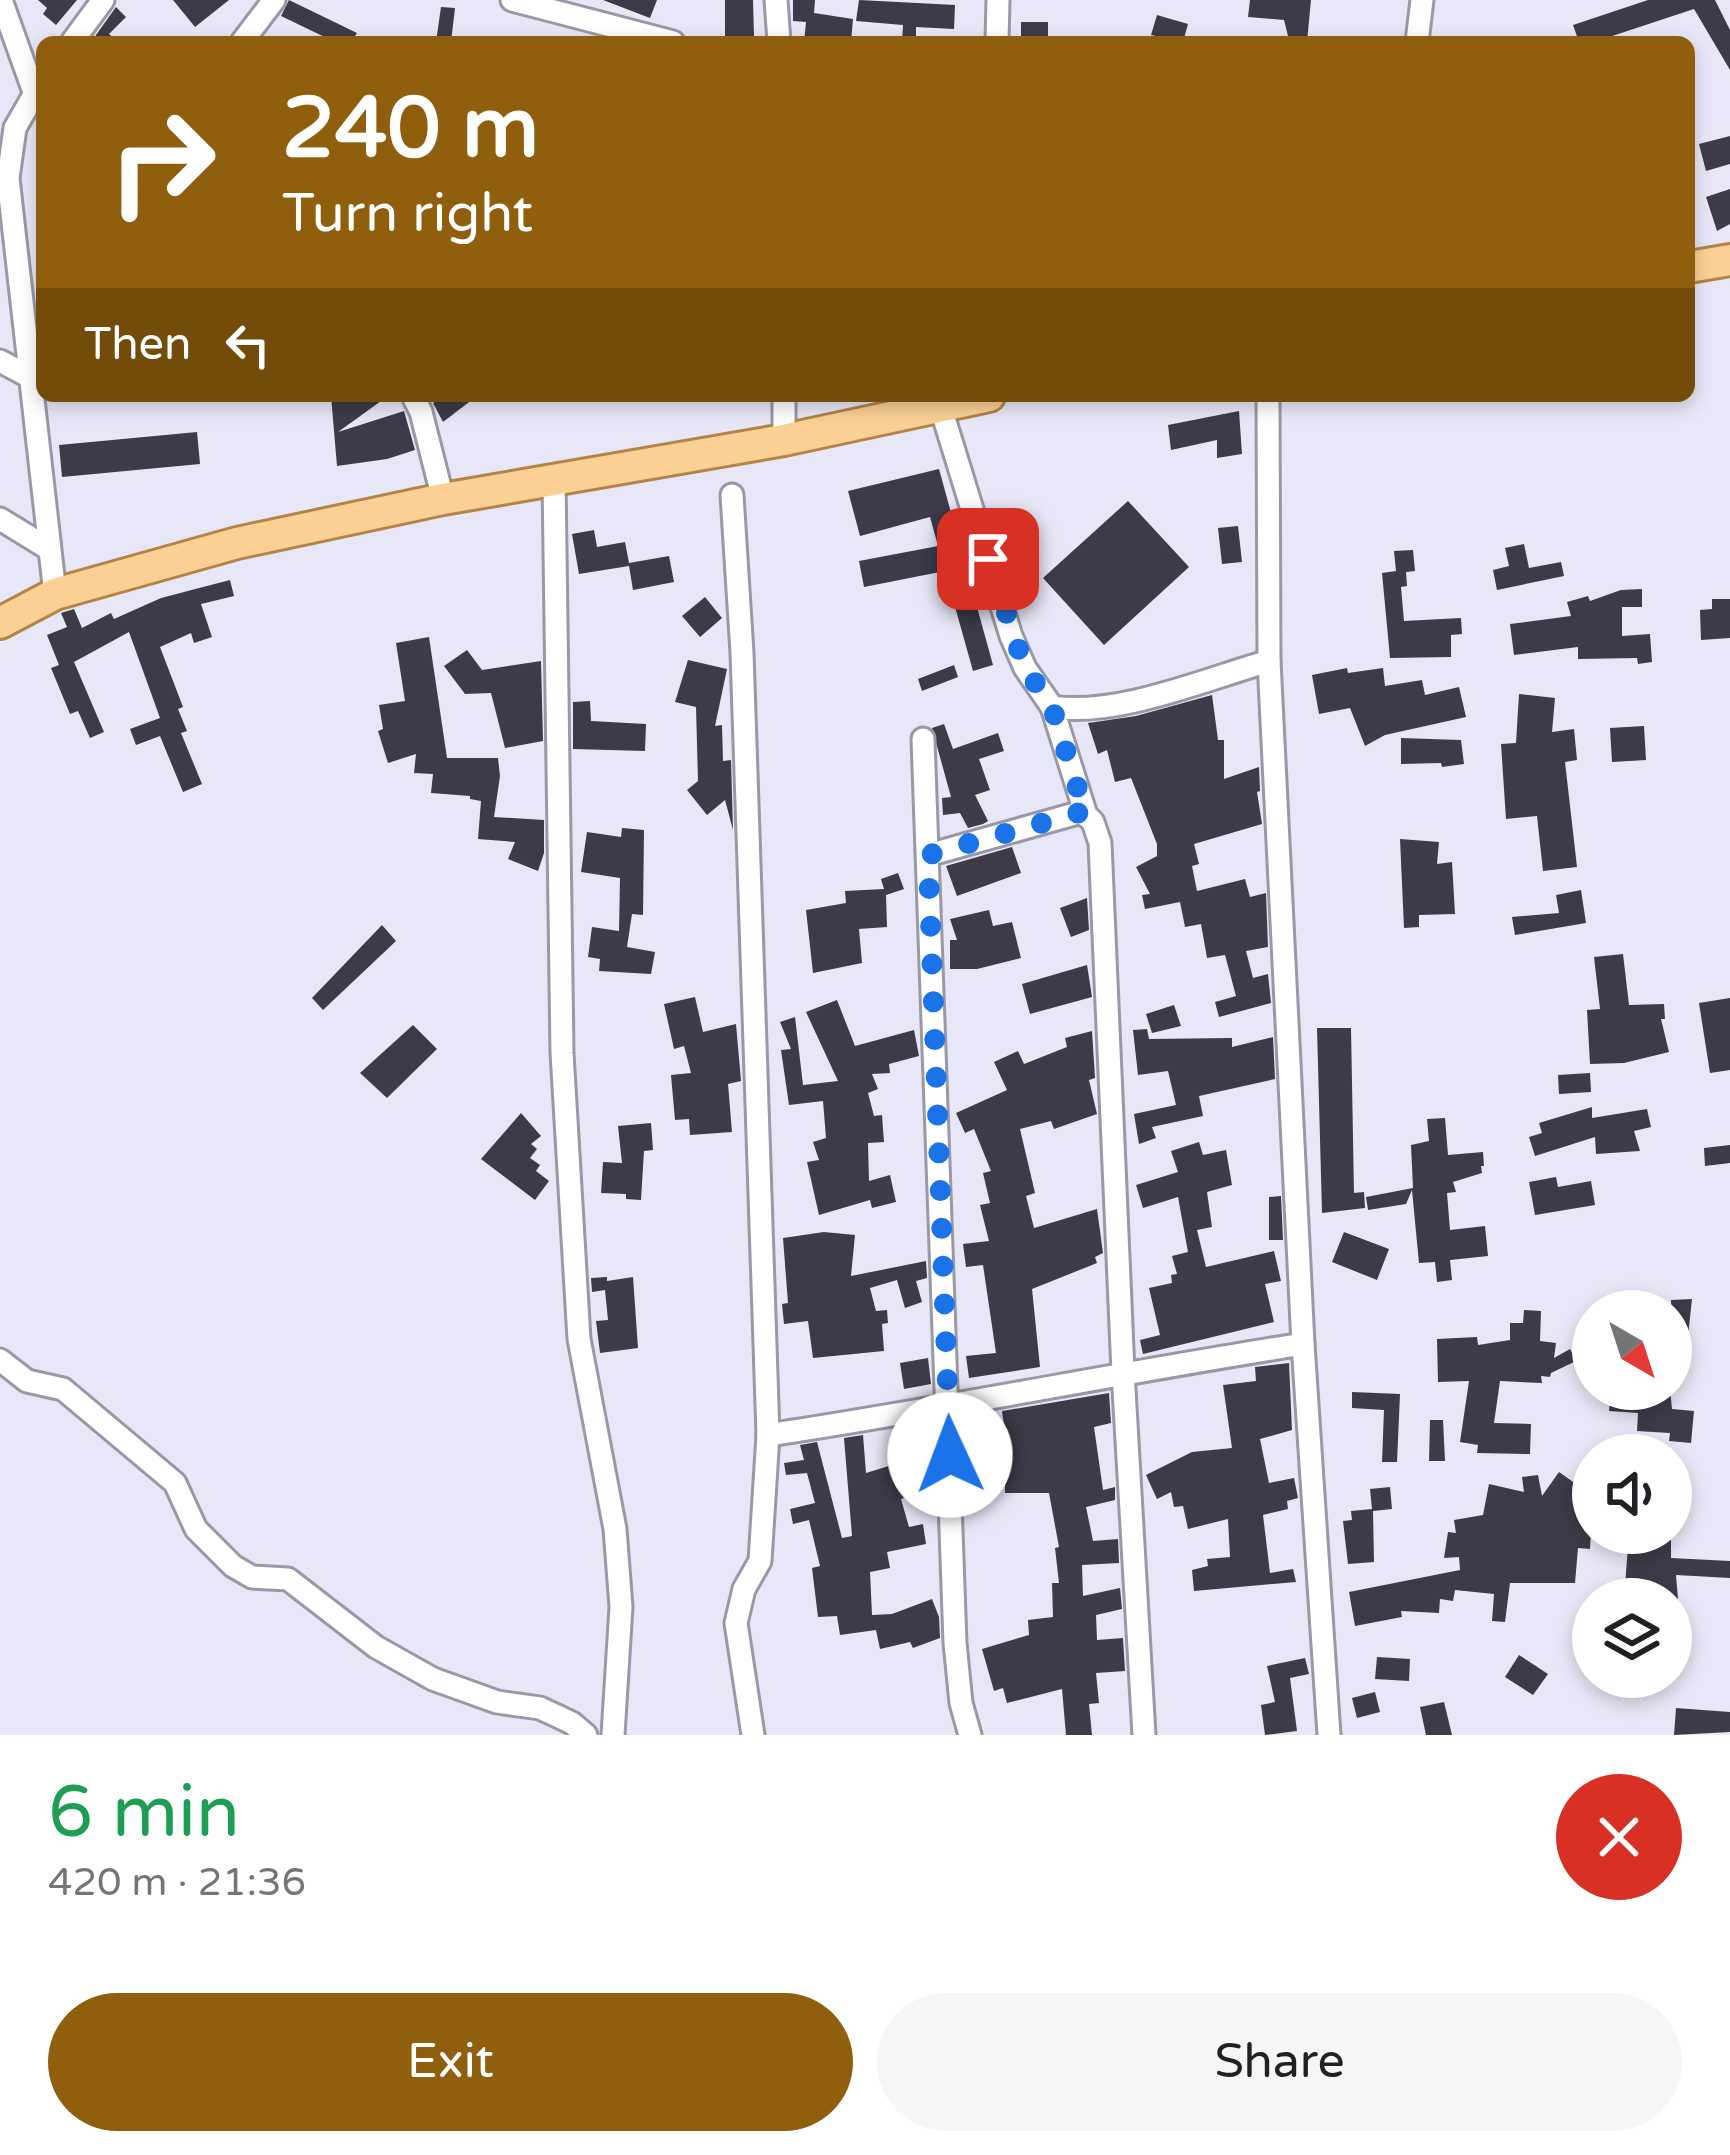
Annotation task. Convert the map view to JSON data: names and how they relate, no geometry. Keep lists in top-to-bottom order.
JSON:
{
  "north": "bottom right",
  "page": {
    "turn": ["240 m", "Turn right"],
    "then": "Then",
    "heading": ["6 min", "420 m · 21:36"],
    "buttons": ["Exit", "Share"]
  }
}
